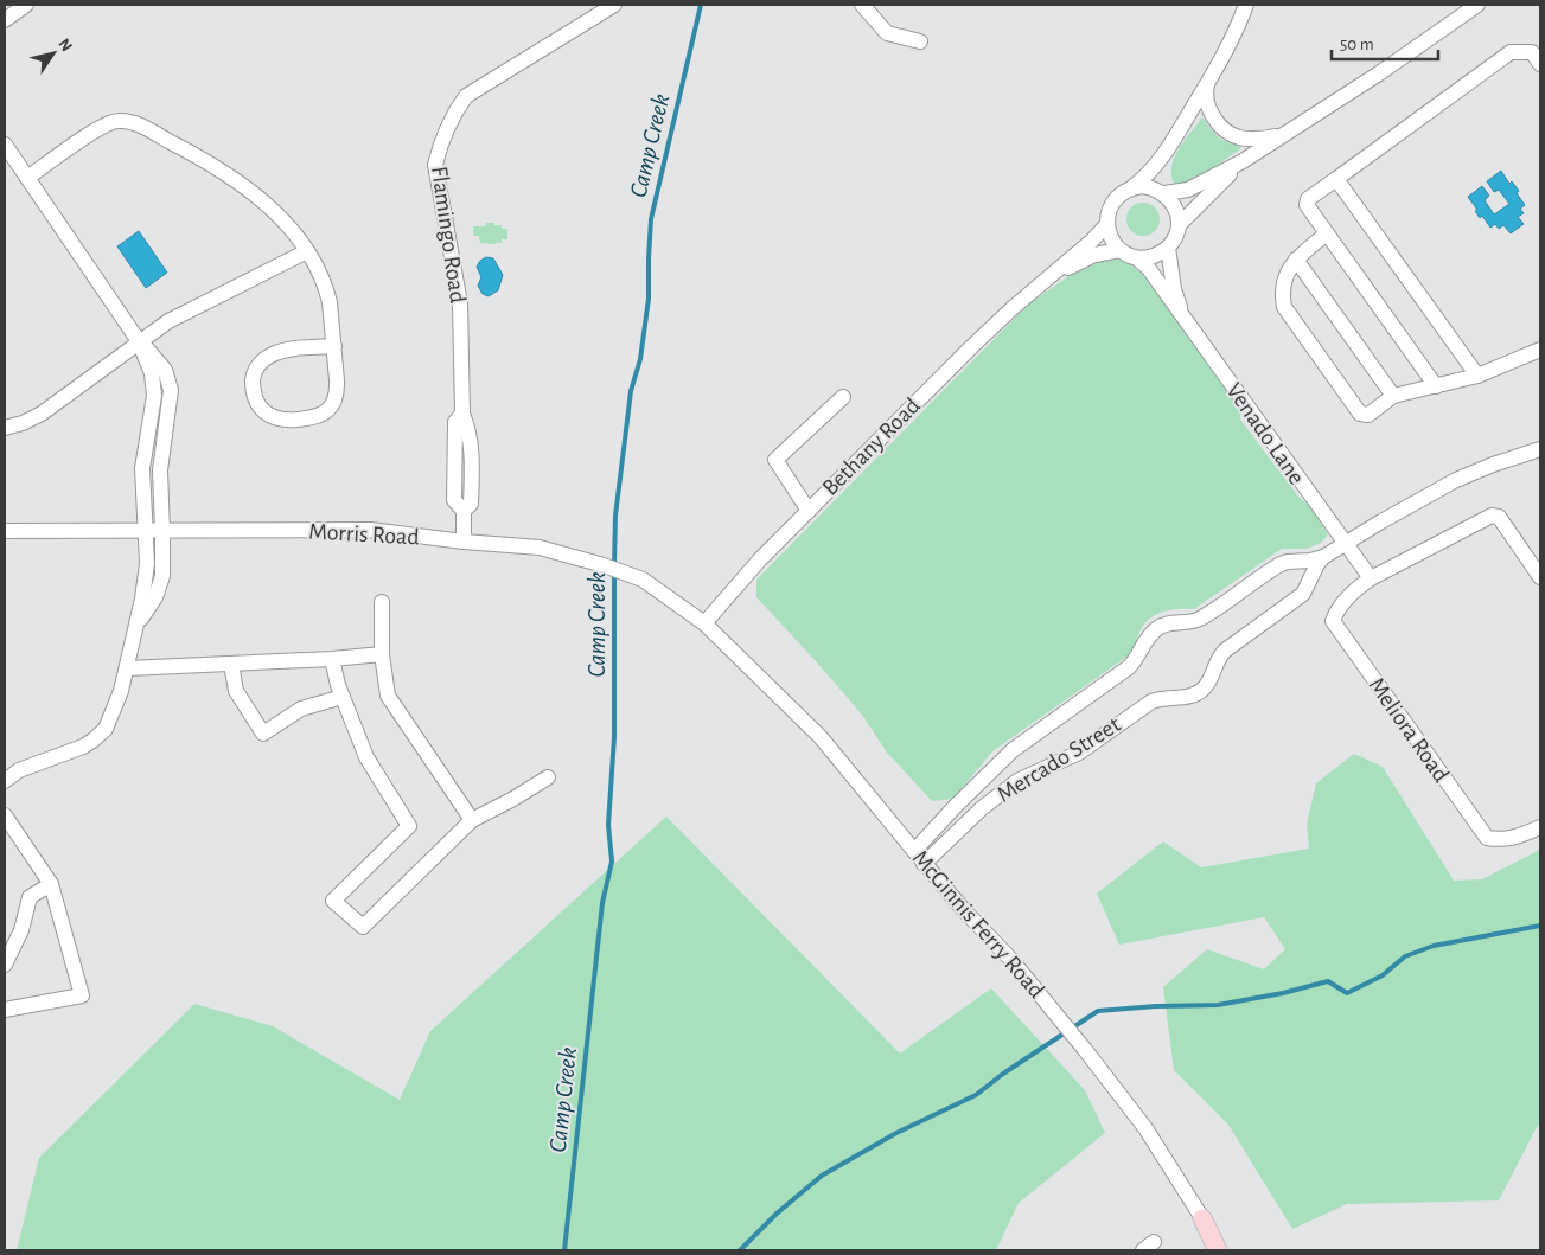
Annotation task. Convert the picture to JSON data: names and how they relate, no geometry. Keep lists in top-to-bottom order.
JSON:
{
  "streets": {
    "main road": ["McGinnis Ferry Road"],
    "street": [
      "Flamingo Road",
      "Venado Lane",
      "Bethany Road",
      "Morris Road",
      "Meliora Road",
      "Mercado Street"
    ]
  },
  "crossings": [
    ["Flamingo Road", "Morris Road"],
    ["Venado Lane", "Bethany Road"],
    ["Venado Lane", "Mercado Street"],
    ["Bethany Road", "Morris Road"],
    ["Bethany Road", "McGinnis Ferry Road"],
    ["Morris Road", "McGinnis Ferry Road"],
    ["Mercado Street", "McGinnis Ferry Road"]
  ],
  "water": ["Camp Creek"],
  "scale_bar": "50 m",
  "north": "top right"
}
